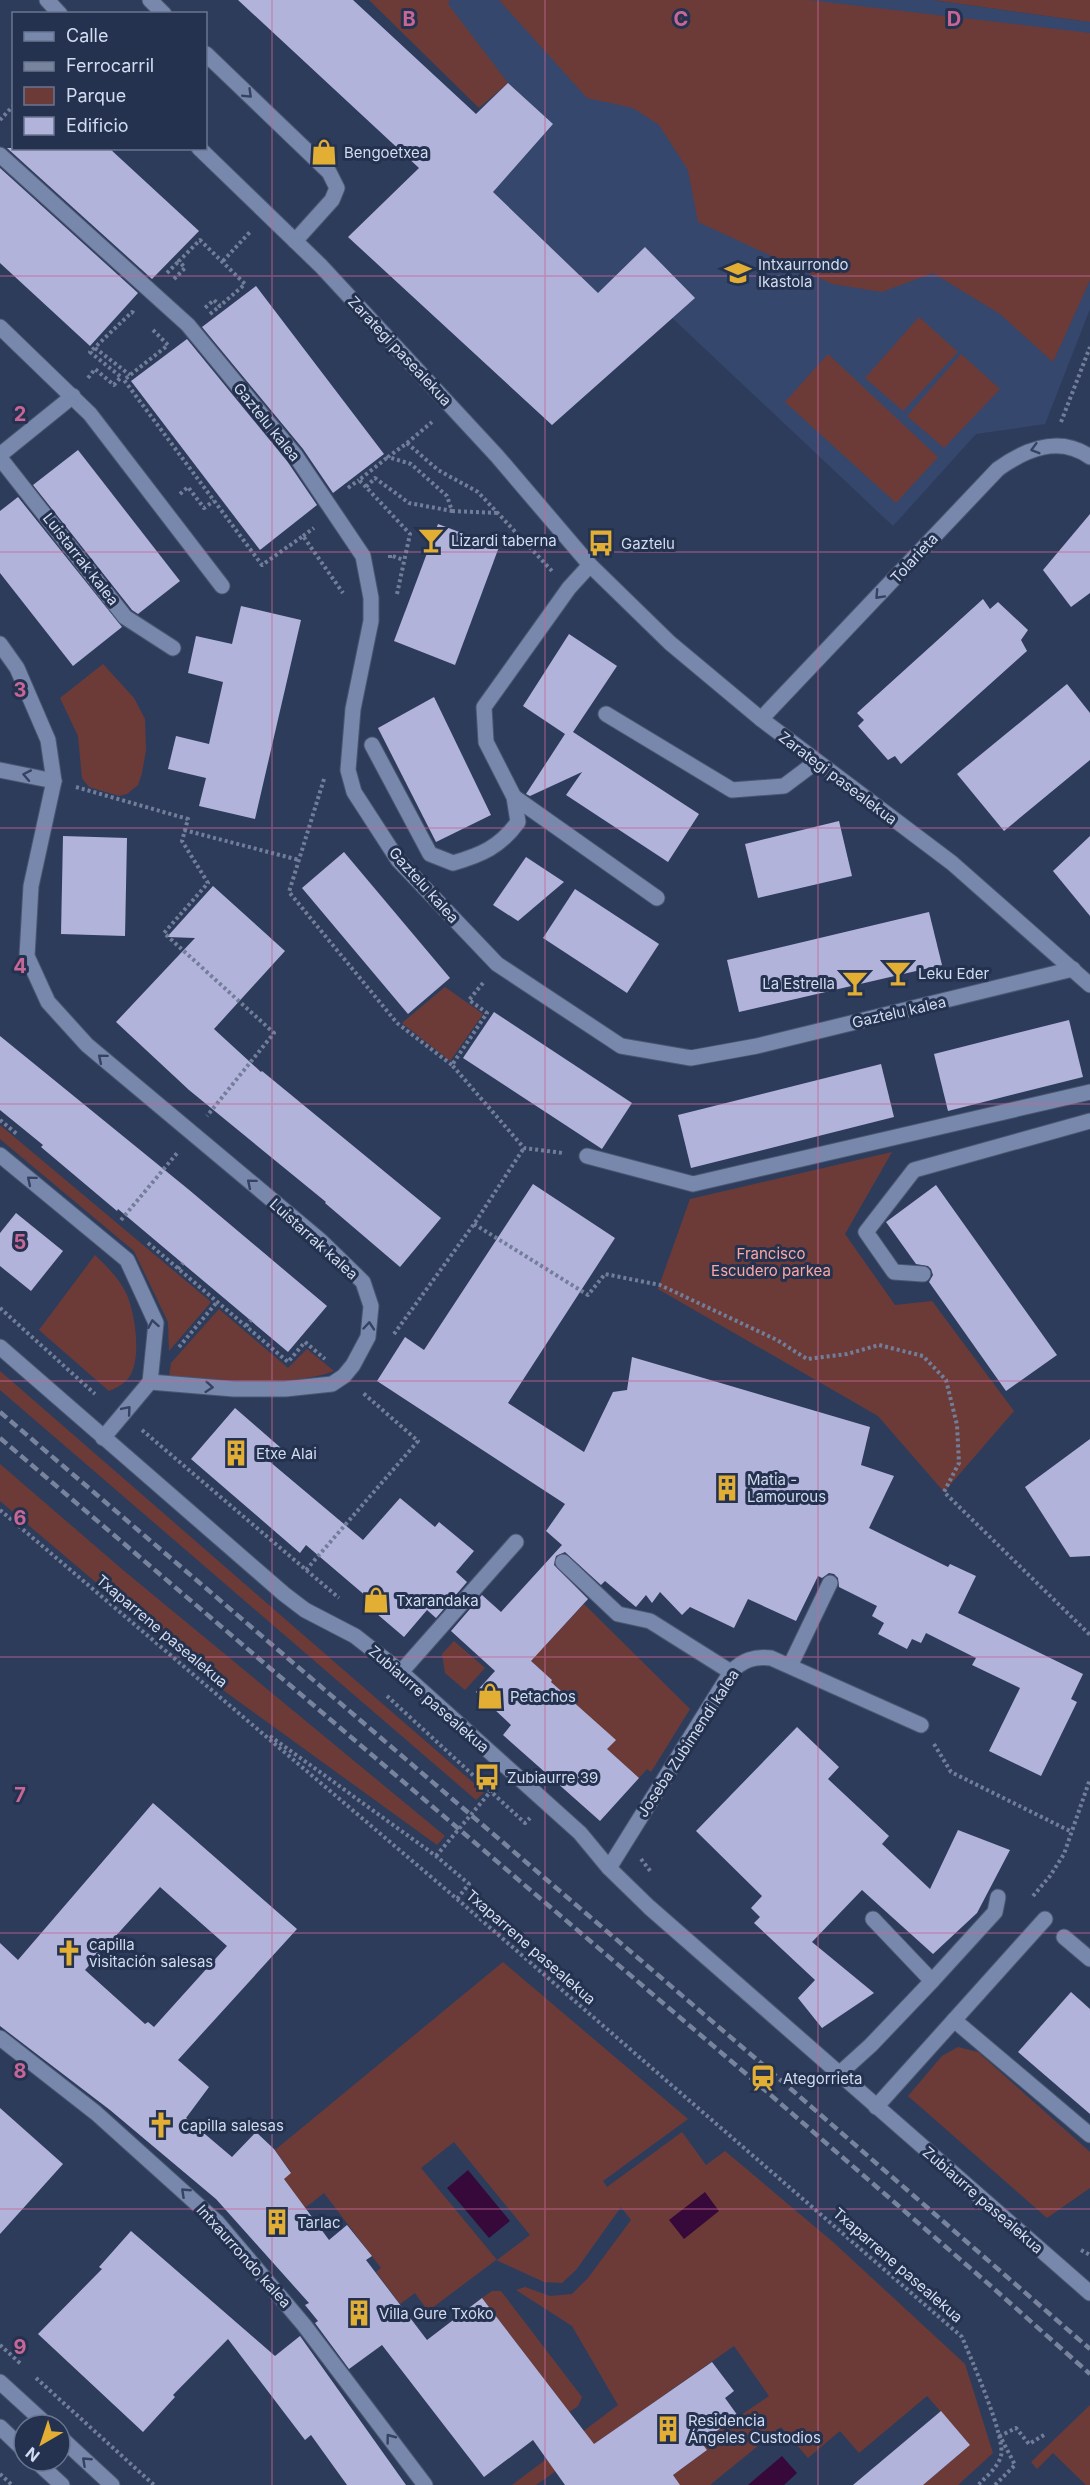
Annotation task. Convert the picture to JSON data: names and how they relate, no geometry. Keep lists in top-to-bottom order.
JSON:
{
  "streets": {
    "street": [
      "Zarategi pasealekua",
      "Gaztelu kalea",
      "Tolarieta",
      "Luistarrak kalea",
      "Zubiaurre pasealekua",
      "Joseba Zubimendi kalea",
      "Intxaurrondo kalea"
    ],
    "path": ["Txaparrene pasealekua"]
  },
  "crossings": [
    ["Zarategi pasealekua", "Gaztelu kalea"],
    ["Zarategi pasealekua", "Tolarieta"],
    ["Zubiaurre pasealekua", "Joseba Zubimendi kalea"]
  ],
  "one_way": ["Tolarieta", "Luistarrak kalea", "Intxaurrondo kalea"],
  "parks": ["Francisco Escudero parkea"],
  "places": {
    "shop": ["Bengoetxea", "Txarandaka", "Petachos"],
    "school or university": ["Intxaurrondo Ikastola"],
    "bar": ["Lizardi taberna", "Leku Eder", "La Estrella"],
    "bus stop": ["Gaztelu", "Zubiaurre 39"],
    "building": [
      "Etxe Alai",
      "Matia - Lamourous",
      "Tarlac",
      "Villa Gure Txoko",
      "Residencia Ángeles Custodios"
    ],
    "church": ["capilla visitación salesas", "capilla salesas"],
    "station": ["Ategorrieta"]
  },
  "legend": [
    "Calle",
    "Ferrocarril",
    "Parque",
    "Edificio"
  ],
  "north": "bottom left",
  "grid": {
    "columns": ["B", "C", "D"],
    "rows": [
      "2",
      "3",
      "4",
      "5",
      "6",
      "7",
      "8",
      "9"
    ]
  }
}
